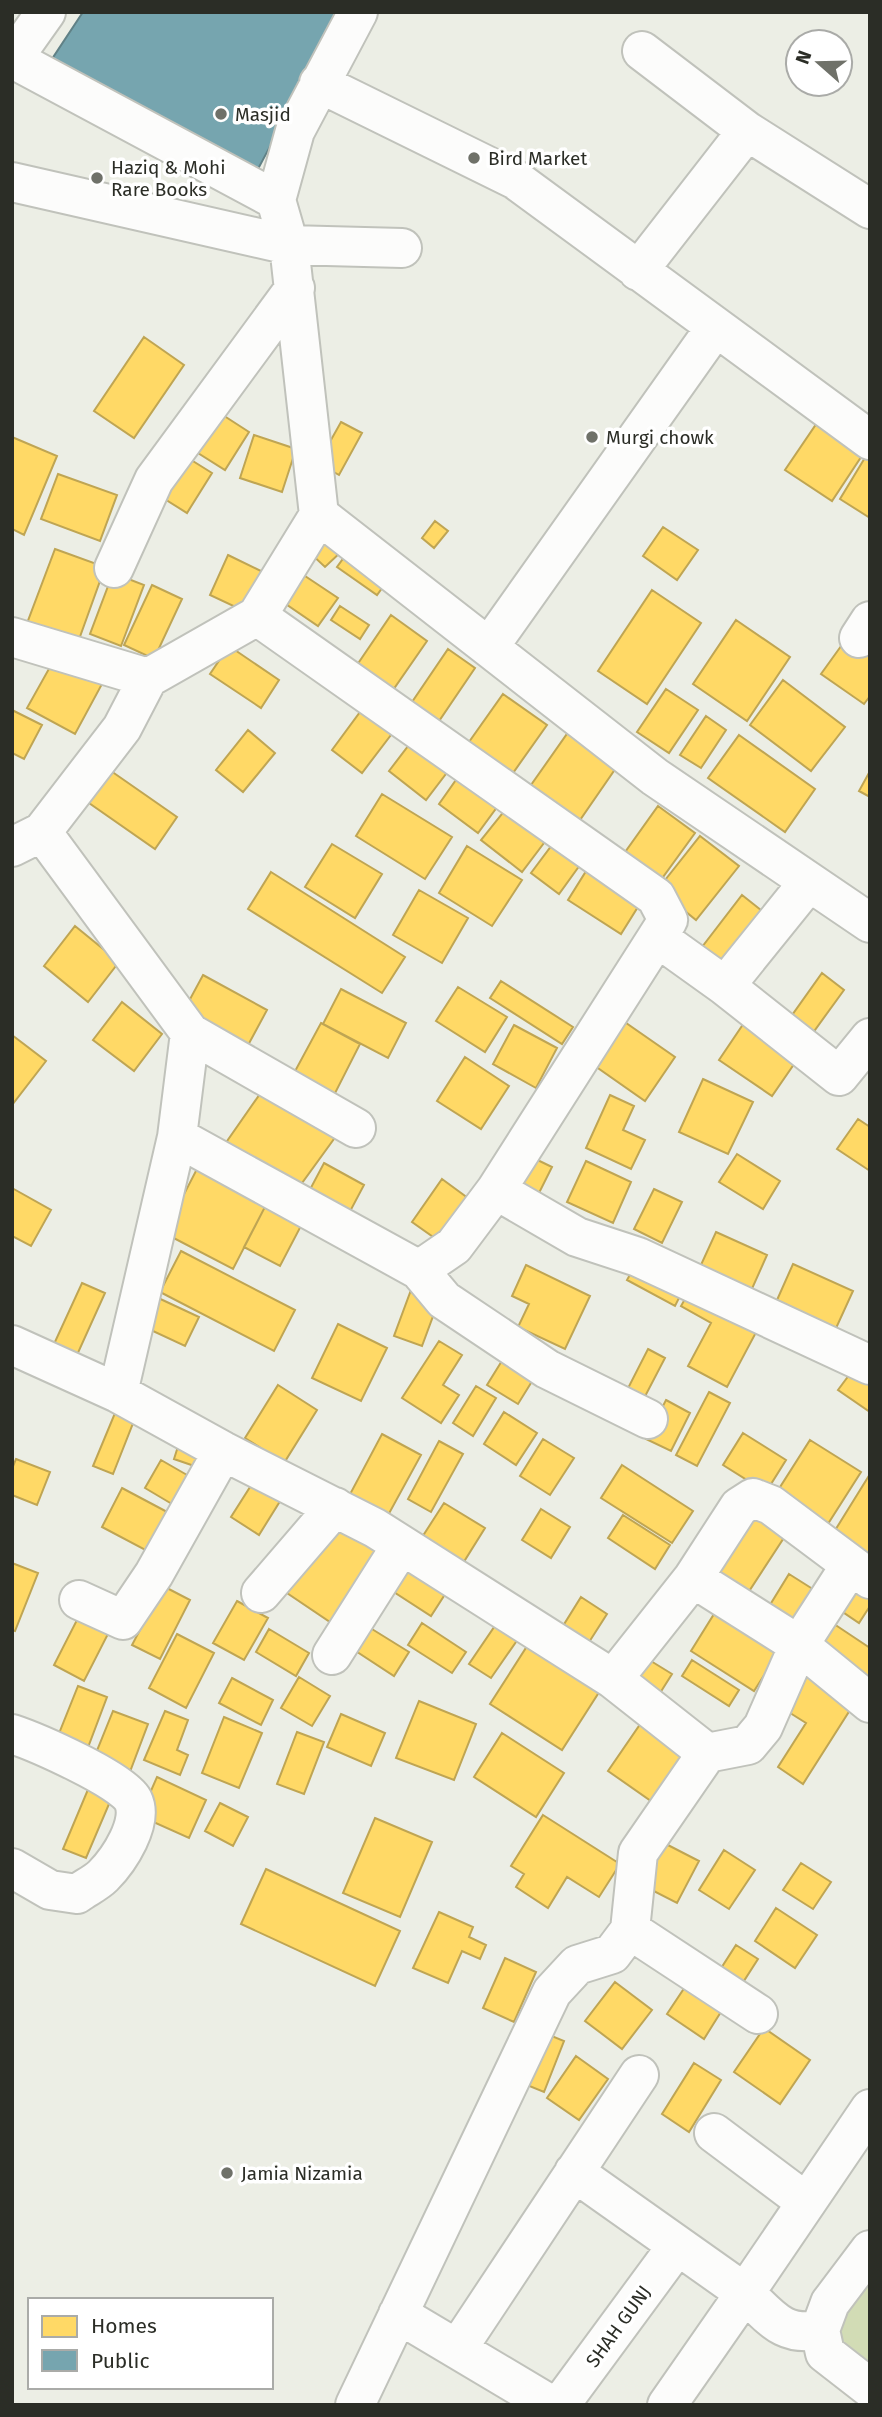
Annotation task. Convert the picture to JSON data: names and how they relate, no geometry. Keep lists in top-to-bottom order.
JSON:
{
  "streets": {
    "street": ["SHAH GUNJ"]
  },
  "places": [
    "Masjid",
    "Bird Market",
    "Haziq & Mohi Rare Books",
    "Murgi chowk",
    "Jamia Nizamia"
  ],
  "legend": ["Homes", "Public"],
  "north": "left"
}
